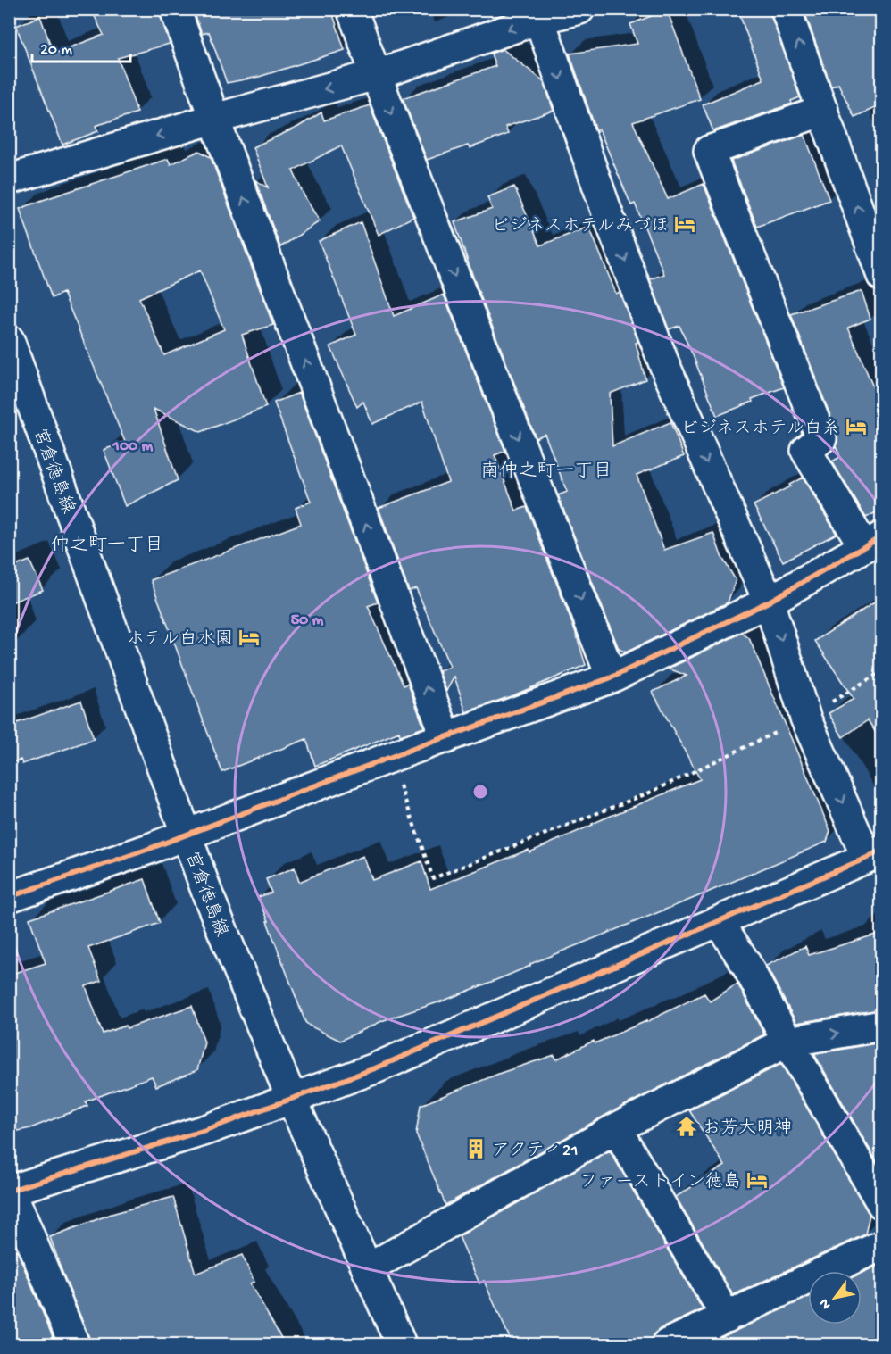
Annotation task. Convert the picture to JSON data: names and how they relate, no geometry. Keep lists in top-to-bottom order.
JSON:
{
  "streets": {
    "street": ["宮倉徳島線"]
  },
  "districts": ["南仲之町一丁目", "仲之町一丁目"],
  "places": {
    "hotel": [
      "ビジネスホテルみづほ",
      "ビジネスホテル白糸",
      "ホテル白水園",
      "ファーストイン徳島"
    ],
    "temple": ["お芳大明神"],
    "building": ["アクティ21"]
  },
  "scale_bar": "20 m",
  "north": "bottom left",
  "rings": ["100 m", "50 m"]
}
